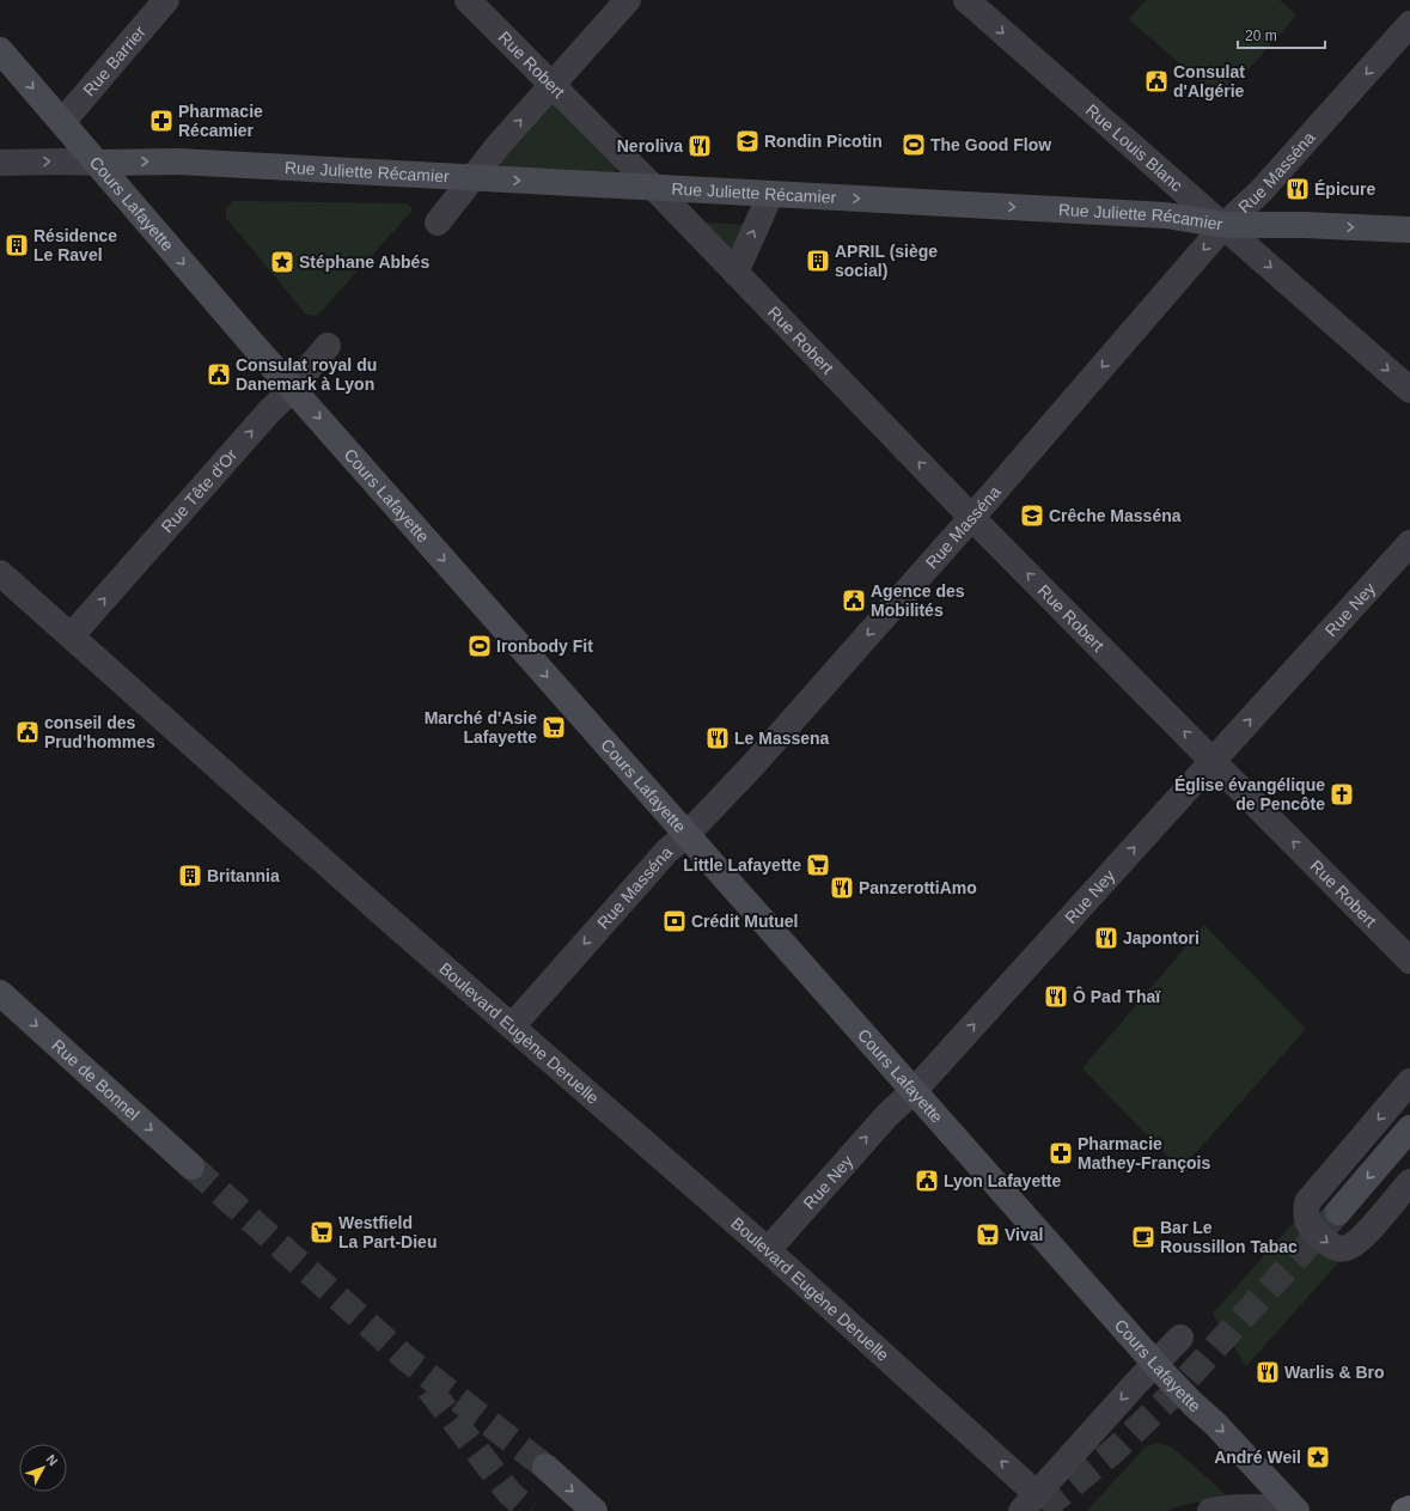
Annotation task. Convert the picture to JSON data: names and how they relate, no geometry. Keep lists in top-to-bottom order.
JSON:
{
  "streets": {
    "main road": ["Rue Juliette Récamier", "Cours Lafayette", "Rue de Bonnel"],
    "street": [
      "Rue Barrier",
      "Rue Robert",
      "Rue Louis Blanc",
      "Rue Masséna",
      "Rue Tête d'Or",
      "Rue Ney",
      "Boulevard Eugène Deruelle"
    ]
  },
  "crossings": [
    ["Rue Barrier", "Cours Lafayette"],
    ["Rue Robert", "Rue Masséna"],
    ["Rue Robert", "Rue Juliette Récamier"],
    ["Rue Robert", "Rue Ney"],
    ["Rue Louis Blanc", "Rue Masséna"],
    ["Rue Louis Blanc", "Rue Juliette Récamier"],
    ["Rue Masséna", "Rue Juliette Récamier"],
    ["Rue Masséna", "Cours Lafayette"],
    ["Rue Masséna", "Boulevard Eugène Deruelle"],
    ["Rue Juliette Récamier", "Cours Lafayette"],
    ["Cours Lafayette", "Rue Tête d'Or"],
    ["Cours Lafayette", "Rue Ney"],
    ["Rue Tête d'Or", "Boulevard Eugène Deruelle"],
    ["Rue Ney", "Boulevard Eugène Deruelle"]
  ],
  "one_way": [
    "Rue Robert",
    "Rue Louis Blanc",
    "Rue Masséna",
    "Rue Juliette Récamier",
    "Cours Lafayette",
    "Rue Tête d'Or",
    "Rue Ney",
    "Rue de Bonnel"
  ],
  "places": {
    "public building": [
      "Consulat d'Algérie",
      "Consulat royal du Danemark à Lyon",
      "Agence des Mobilités",
      "conseil des Prud'hommes",
      "Lyon Lafayette"
    ],
    "pharmacy": ["Pharmacie Récamier", "Pharmacie Mathey-François"],
    "school or university": ["Rondin Picotin", "Crêche Masséna"],
    "sports": ["The Good Flow", "Ironbody Fit"],
    "restaurant": [
      "Neroliva",
      "Épicure",
      "Le Massena",
      "PanzerottiAmo",
      "Japontori",
      "Ô Pad Thaï",
      "Warlis & Bro"
    ],
    "building": ["Résidence Le Ravel", "APRIL (siège social)", "Britannia"],
    "place": ["Stéphane Abbés", "André Weil"],
    "supermarket": [
      "Marché d'Asie Lafayette",
      "Little Lafayette",
      "Westfield La Part-Dieu",
      "Vival"
    ],
    "church": ["Église évangélique de Pencôte"],
    "bank": ["Crédit Mutuel"],
    "cafe": ["Bar Le Roussillon Tabac"]
  },
  "scale_bar": "20 m",
  "north": "top right"
}
